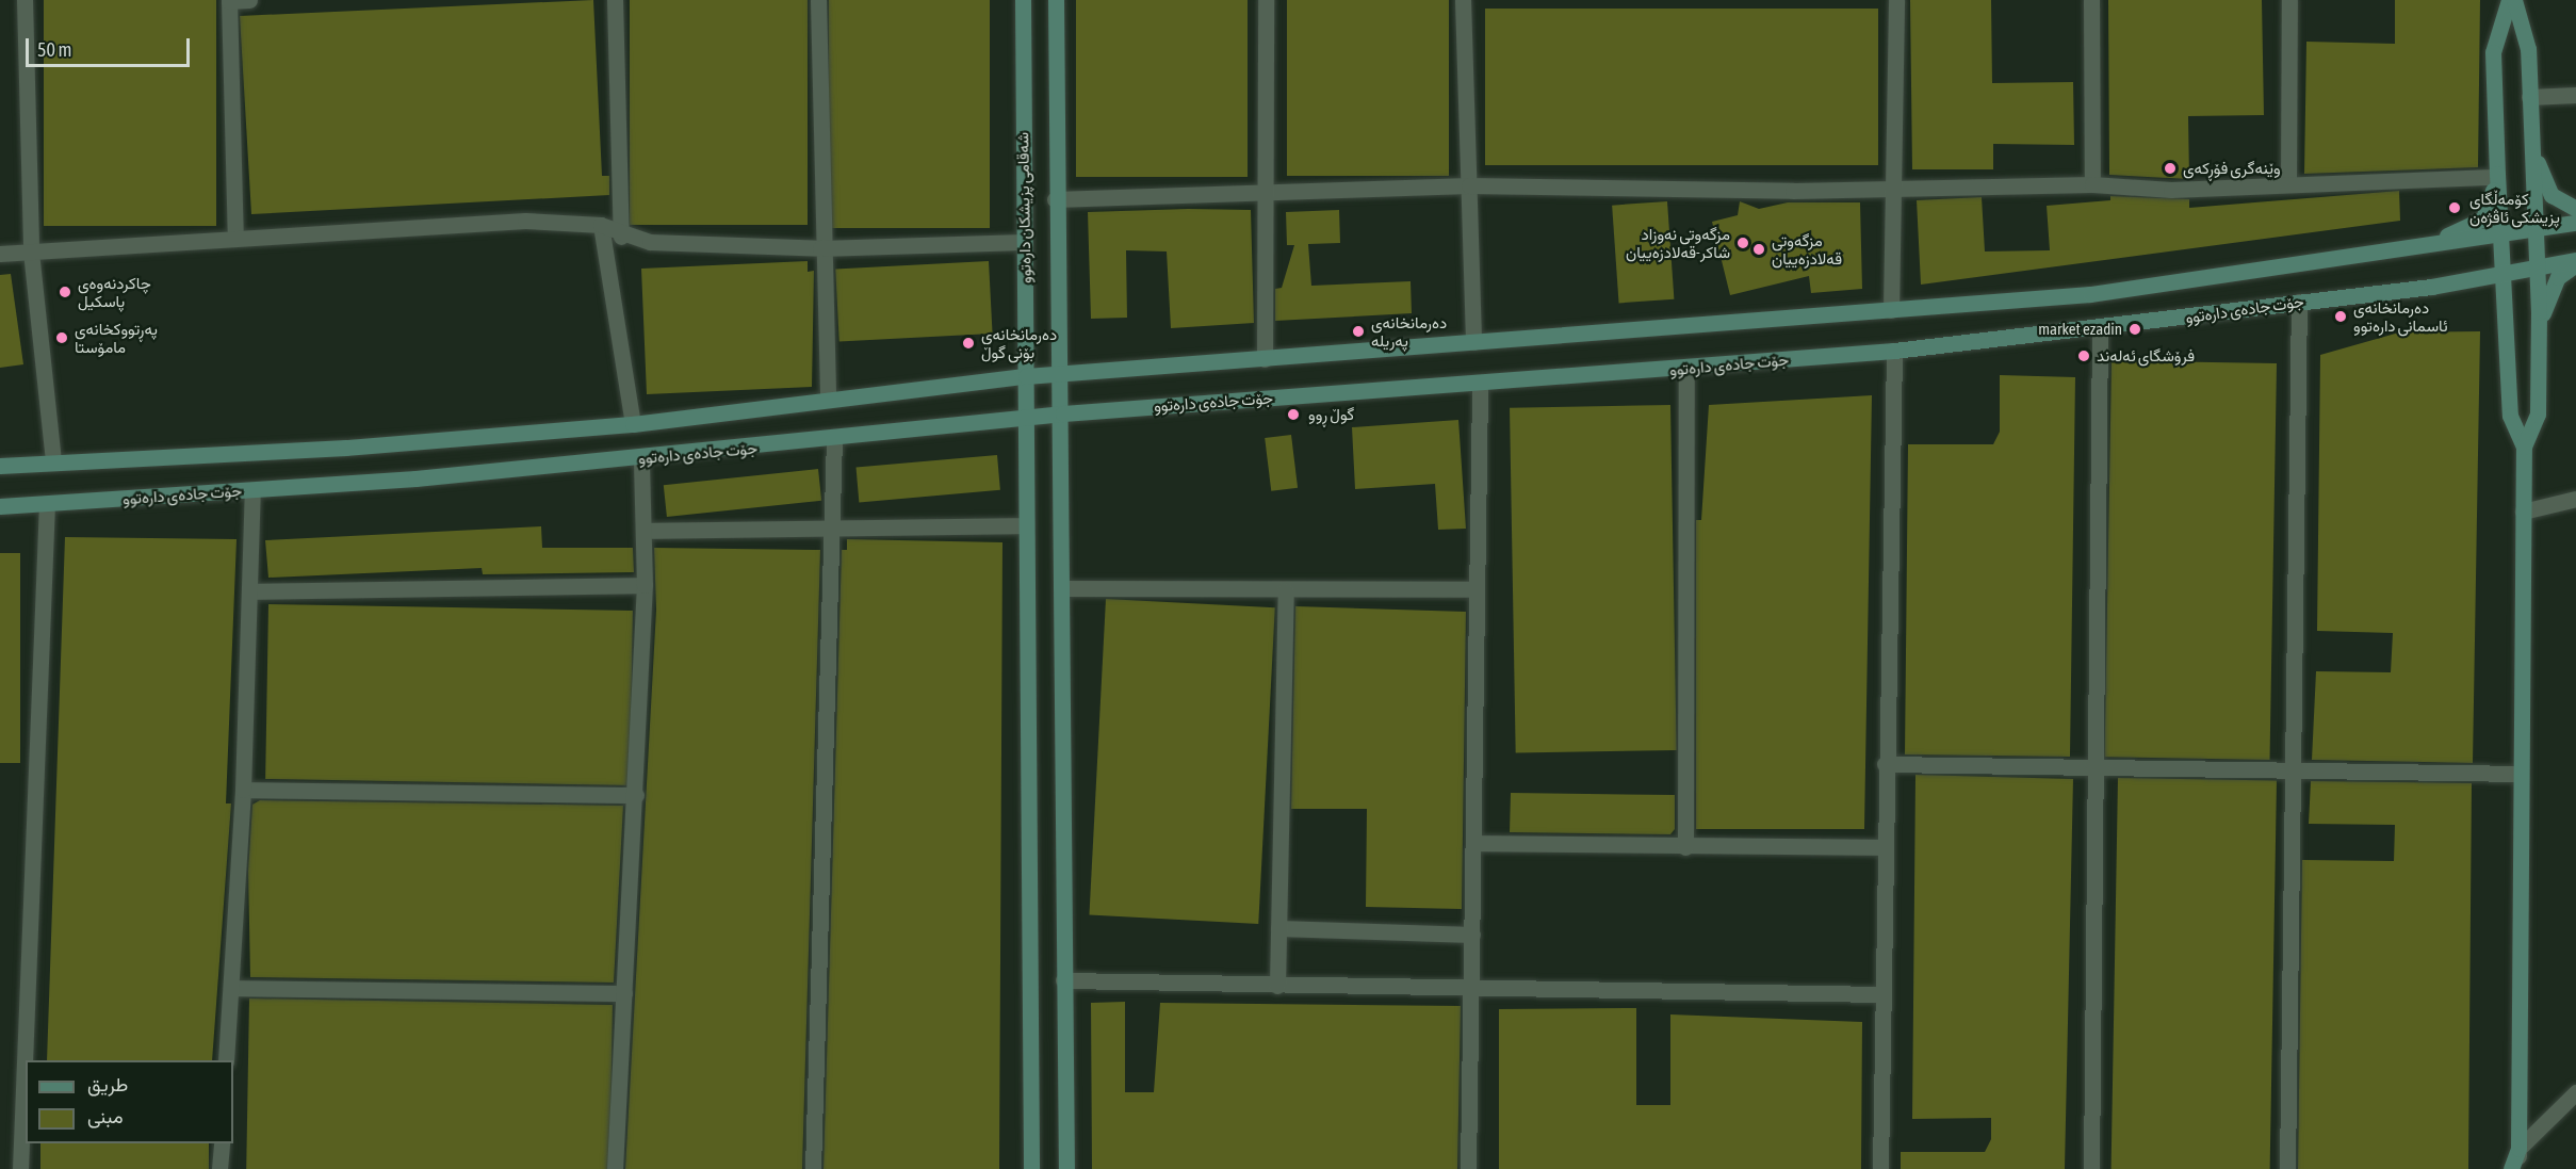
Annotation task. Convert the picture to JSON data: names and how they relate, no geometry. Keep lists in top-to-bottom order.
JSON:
{
  "streets": {
    "main road": ["شەقامی پزیشکان دارەتوو", "جۆت جادەی دارەتوو"]
  },
  "crossings": [
    ["شەقامی پزیشکان دارەتوو", "جۆت جادەی دارەتوو"]
  ],
  "places": [
    "وێنەگری فۆڕکەی",
    "کۆمەڵگای پزیشکی ئاڤژەن",
    "مزگەوتی نەوزاد شاکر-قەلادزەییان",
    "مزگەوتی قەلادزەییان",
    "چاکردنەوەی پاسکیل",
    "دەرمانخانەی ئاسمانی دارەتوو",
    "market ezadin",
    "دەرمانخانەی پەریلە",
    "پەڕتووکخانەی مامۆستا",
    "دەرمانخانەی بۆنی گوڵ",
    "فرۆشگای ئەلەند",
    "گوڵ ڕوو"
  ],
  "legend": ["طريق", "مبنى"],
  "scale_bar": "50 m"
}
